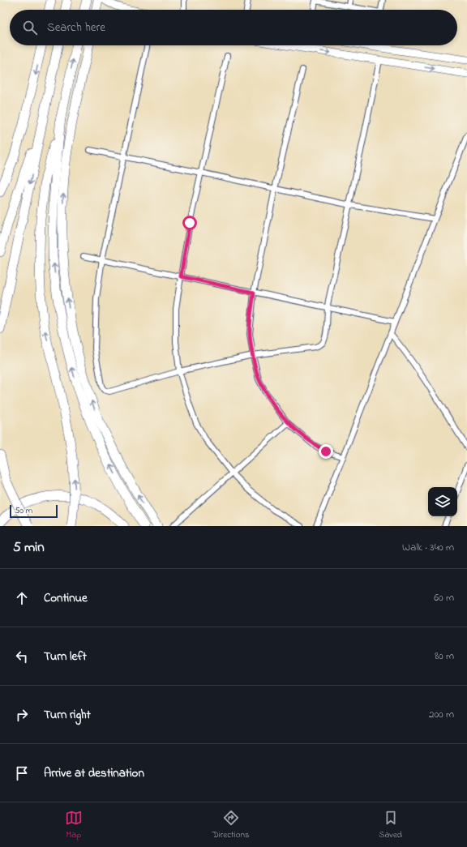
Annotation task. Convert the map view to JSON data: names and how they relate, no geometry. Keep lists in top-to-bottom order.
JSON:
{
  "scale_bar": "50 m",
  "page": {
    "search": "Search here",
    "scale": "50 m",
    "heading": ["5 min", "Walk · 340 m"],
    "list": [
      ["Continue", "60 m"],
      ["Turn left", "80 m"],
      ["Turn right", "200 m"],
      "Arrive at destination"
    ],
    "nav": ["Map", "Directions", "Saved"]
  }
}
